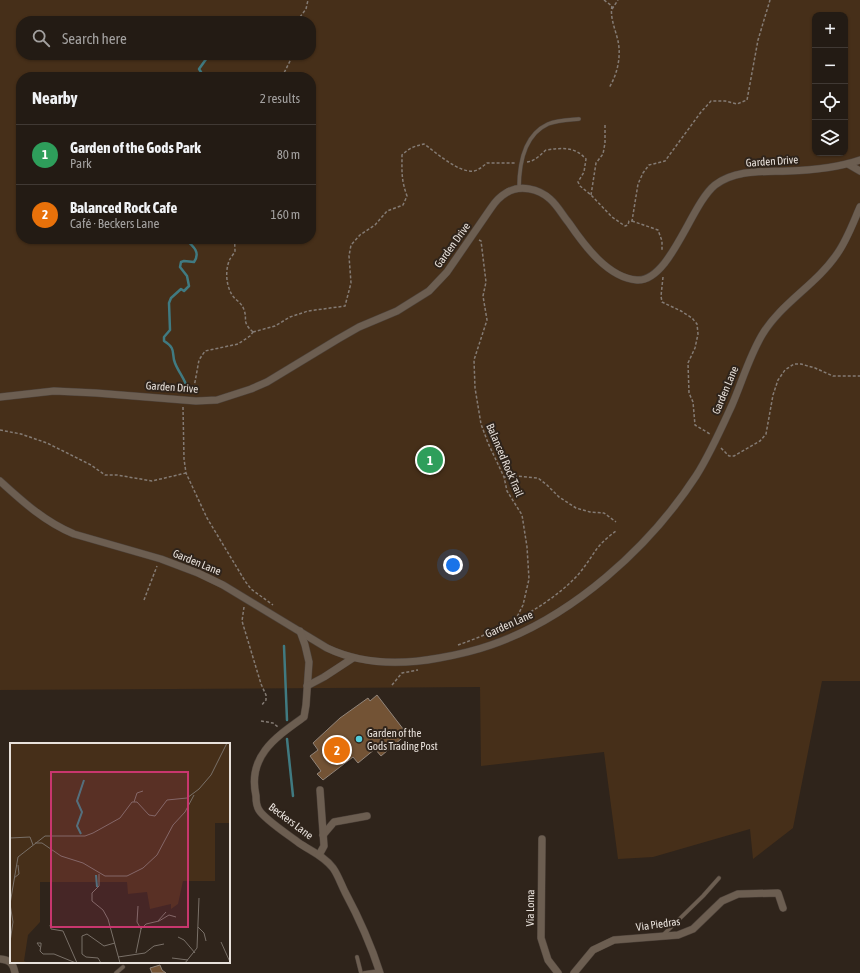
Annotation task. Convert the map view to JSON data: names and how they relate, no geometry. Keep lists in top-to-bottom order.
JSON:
{
  "streets": {
    "street": [
      "Garden Drive",
      "Garden Lane",
      "Beckers Lane",
      "Via Loma",
      "Via Piedras"
    ],
    "path": ["Balanced Rock Trail"]
  },
  "crossings": [
    ["Garden Drive", "Balanced Rock Trail"],
    ["Garden Lane", "Beckers Lane"]
  ],
  "places": ["Garden of the Gods Trading Post"],
  "page": {
    "map_buttons": ["+", "−"],
    "search": "Search here",
    "heading": ["Nearby", "2 results"],
    "list": [
      {
        "mark": "1",
        "name": "Garden of the Gods Park",
        "note": "Park",
        "value": "80 m"
      },
      {
        "mark": "2",
        "name": "Balanced Rock Cafe",
        "note": "Café · Beckers Lane",
        "value": "160 m"
      }
    ],
    "pins": ["1", "2"]
  }
}
